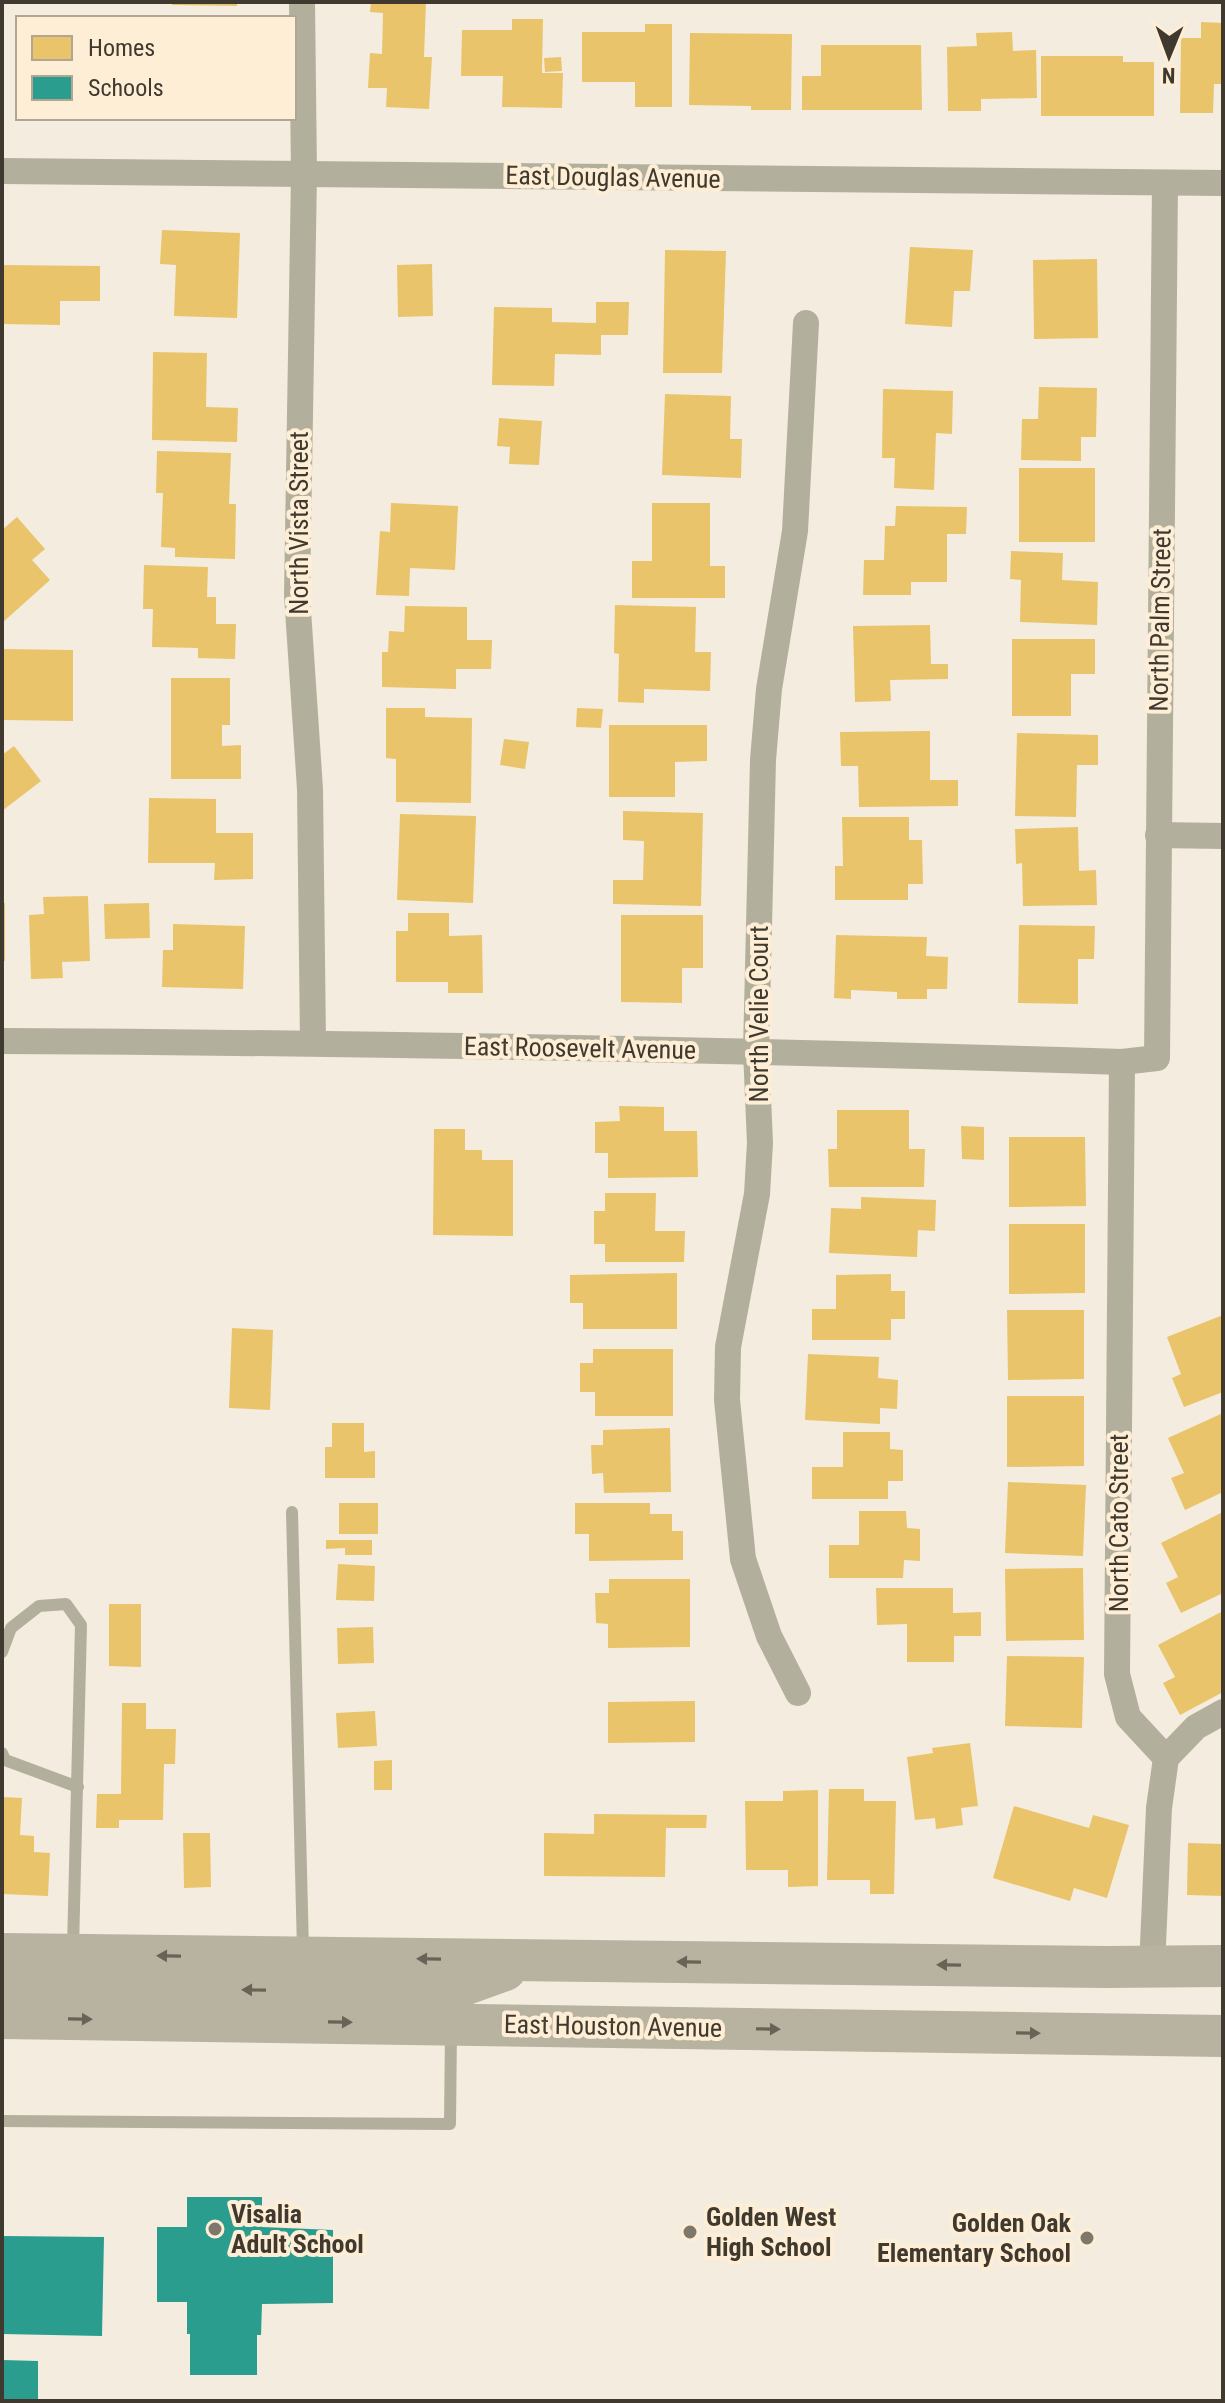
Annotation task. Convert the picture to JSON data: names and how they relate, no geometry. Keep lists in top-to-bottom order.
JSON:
{
  "streets": {
    "main road": ["East Houston Avenue"],
    "street": [
      "East Douglas Avenue",
      "North Vista Street",
      "North Palm Street",
      "North Velie Court",
      "East Roosevelt Avenue",
      "North Cato Street"
    ]
  },
  "crossings": [
    ["East Douglas Avenue", "North Vista Street"],
    ["East Douglas Avenue", "North Palm Street"],
    ["North Vista Street", "East Roosevelt Avenue"],
    ["North Palm Street", "East Roosevelt Avenue"],
    ["North Velie Court", "East Roosevelt Avenue"],
    ["East Roosevelt Avenue", "North Cato Street"]
  ],
  "places": ["Visalia Adult School", "Golden West High School", "Golden Oak Elementary School"],
  "legend": ["Homes", "Schools"],
  "north": "bottom"
}
